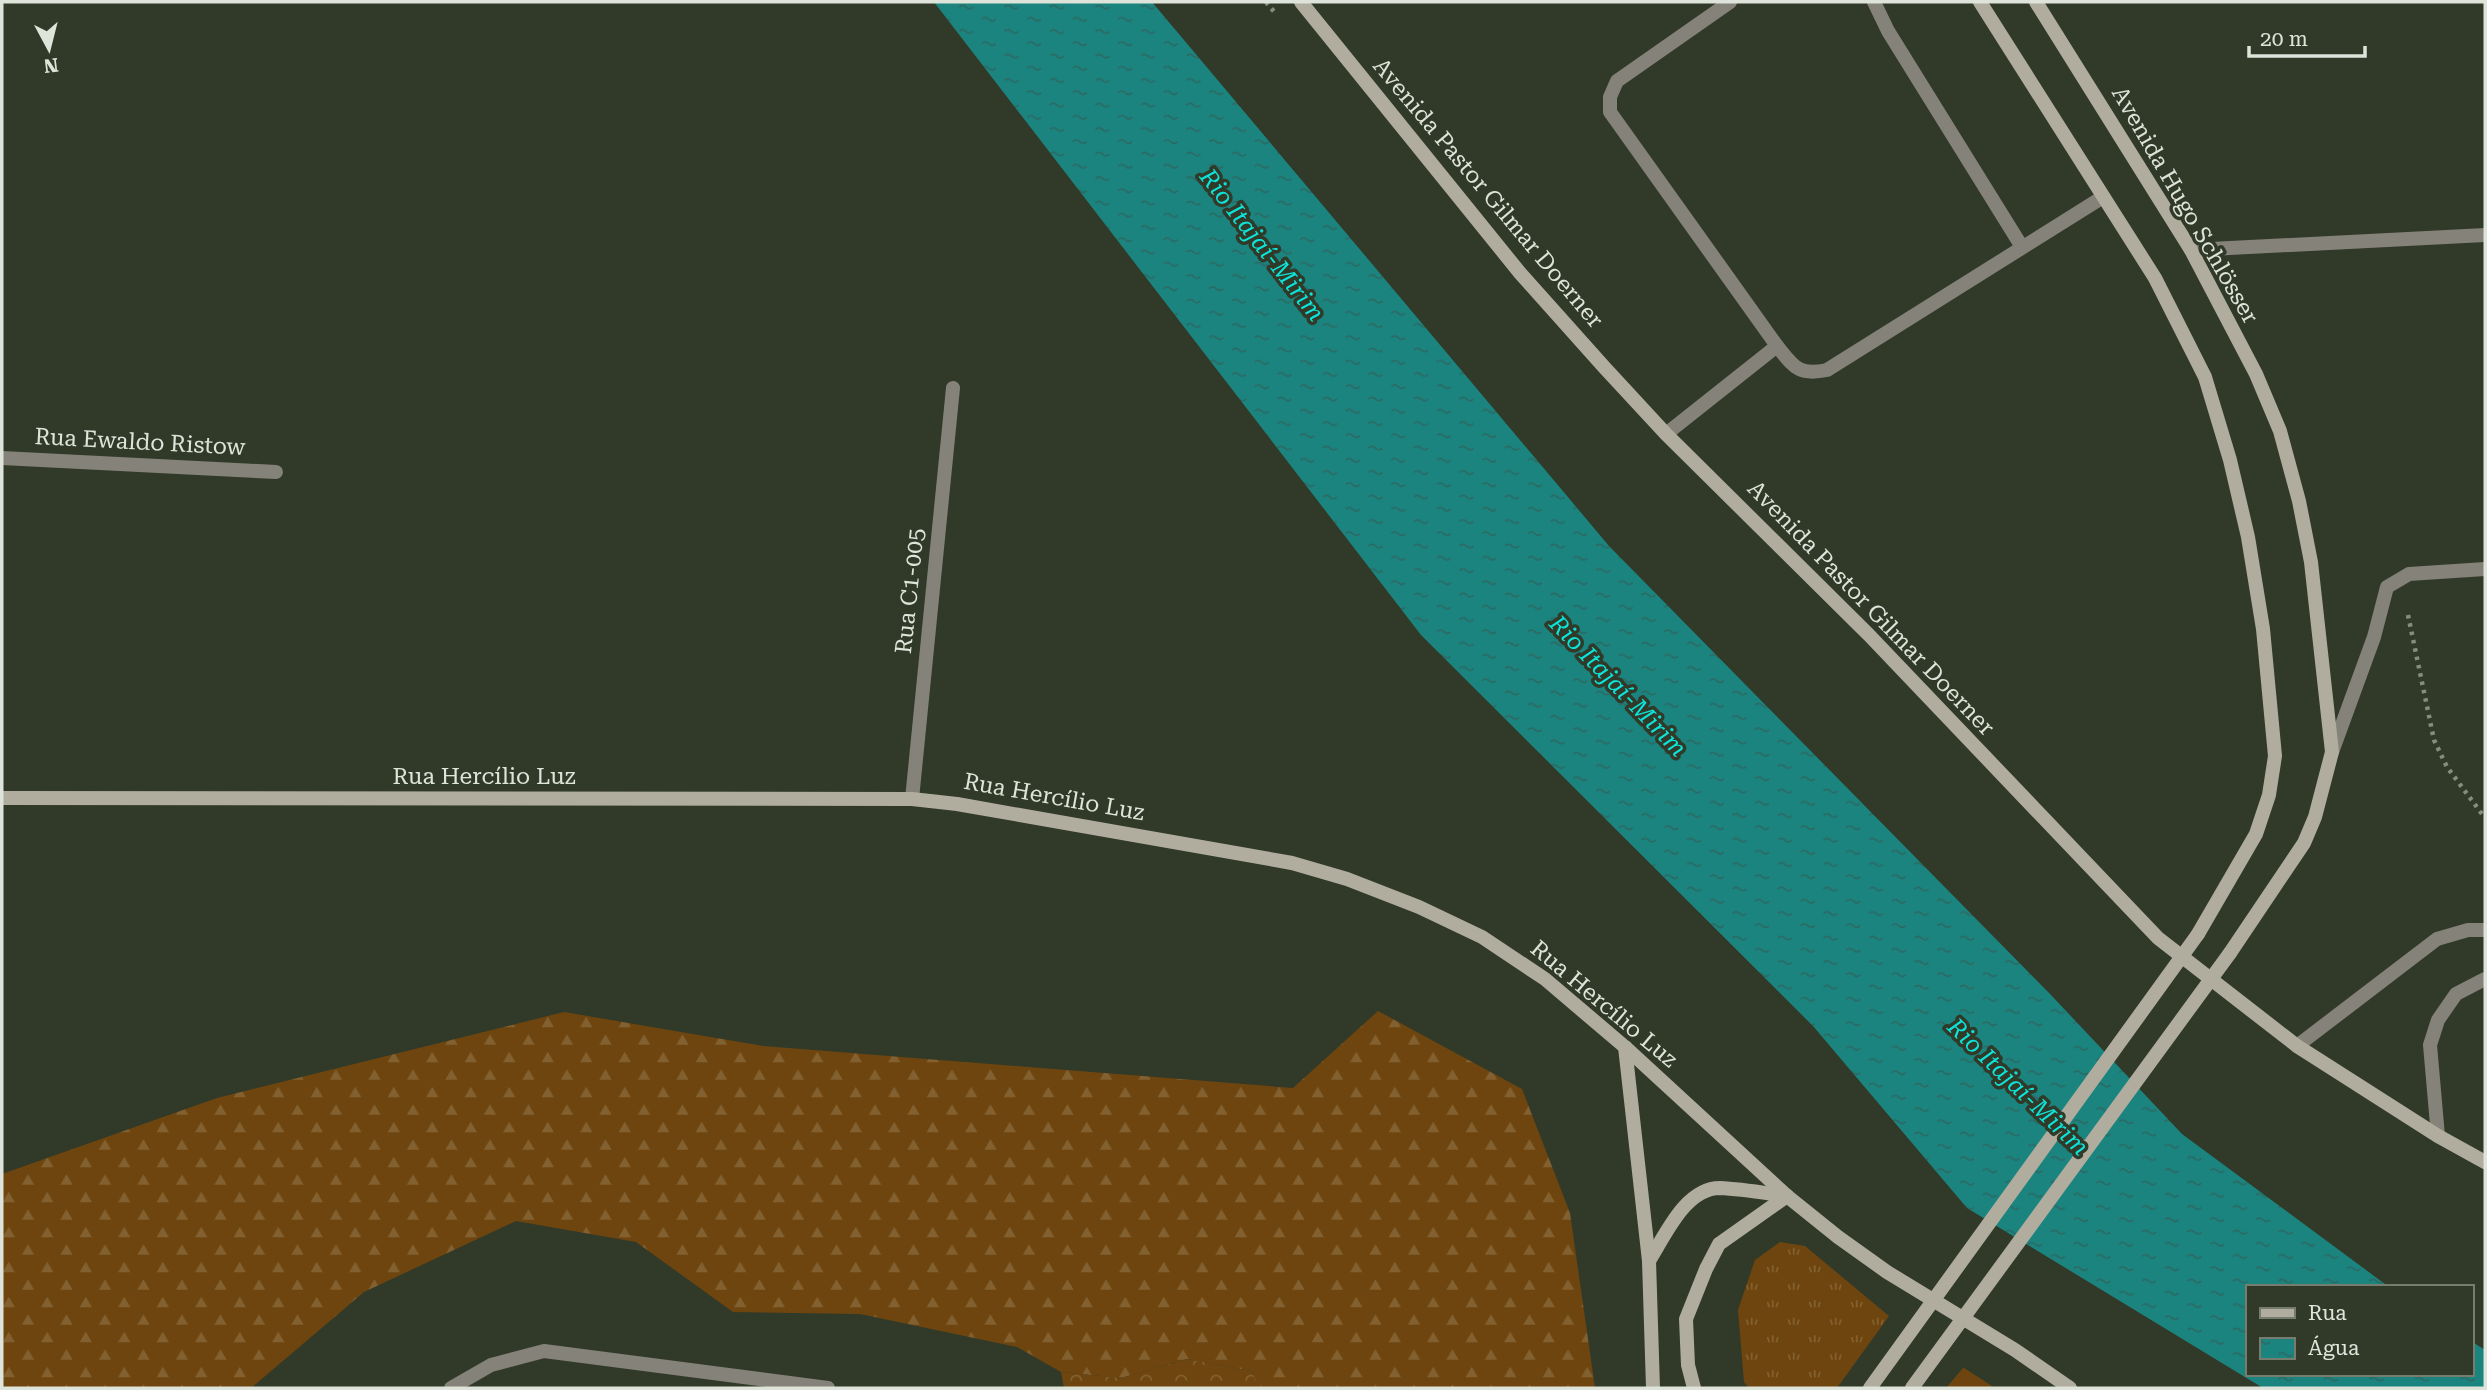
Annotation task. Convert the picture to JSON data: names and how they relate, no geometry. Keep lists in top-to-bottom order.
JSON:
{
  "streets": {
    "main road": ["Avenida Pastor Gilmar Doerner", "Avenida Hugo Schlösser", "Rua Hercílio Luz"],
    "street": ["Rua Ewaldo Ristow", "Rua C1-005"]
  },
  "crossings": [
    ["Rua C1-005", "Rua Hercílio Luz"]
  ],
  "water": ["Rio Itajaí-Mirim"],
  "legend": ["Rua", "Água"],
  "scale_bar": "20 m",
  "north": "bottom"
}
